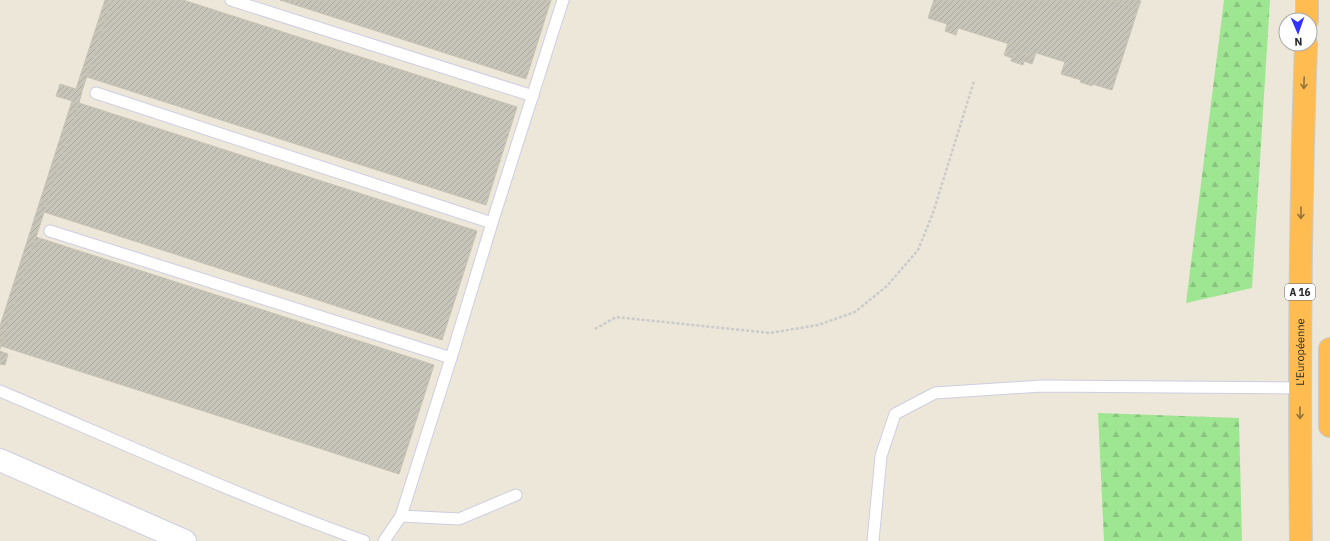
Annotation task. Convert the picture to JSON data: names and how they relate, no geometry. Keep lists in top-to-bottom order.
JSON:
{
  "streets": {
    "highway": ["A 16", "L'Européenne"]
  },
  "one_way": ["L'Européenne"],
  "north": "bottom"
}
